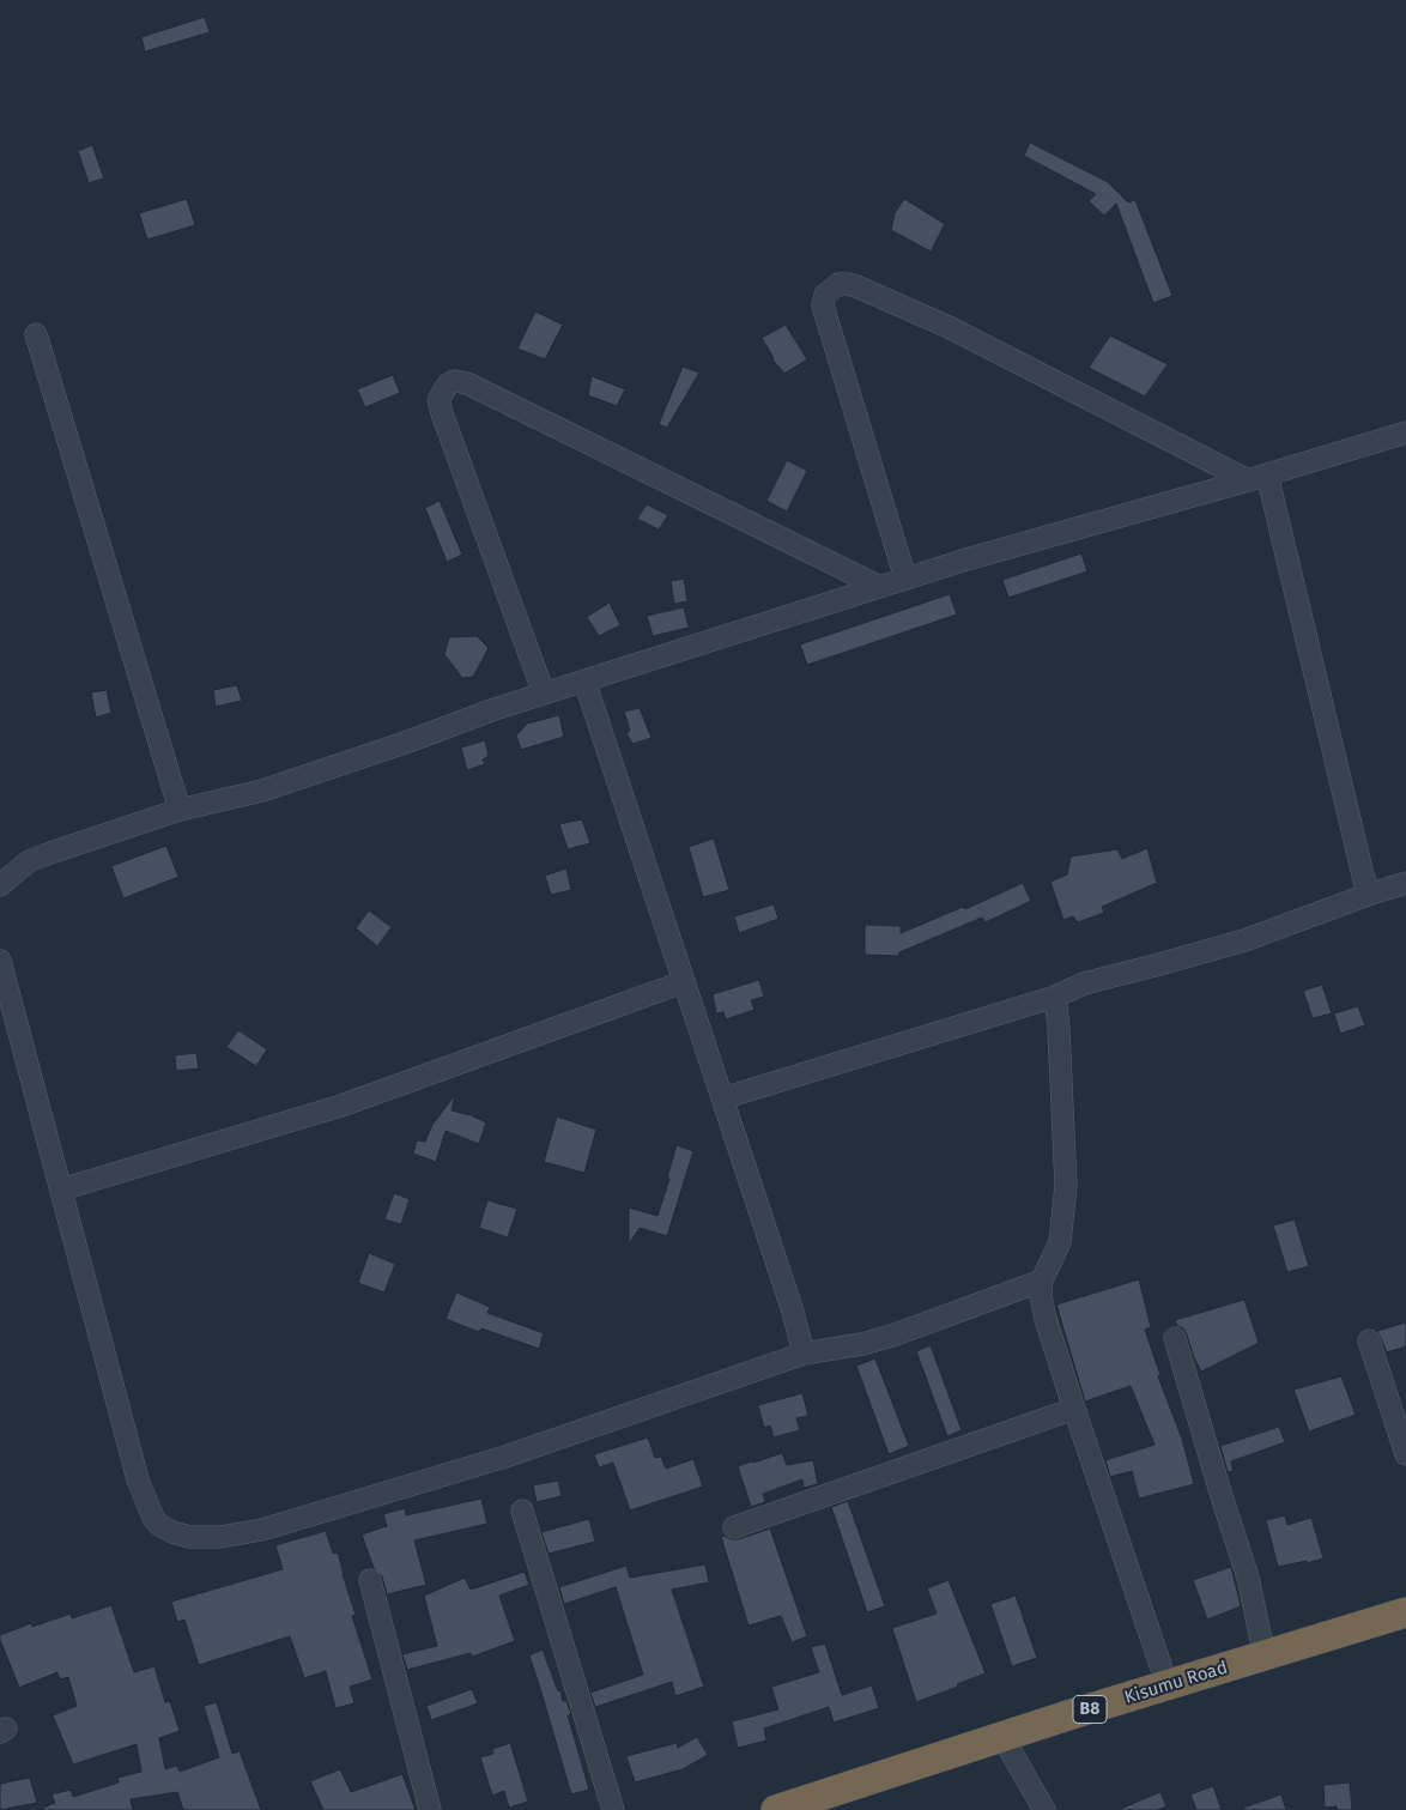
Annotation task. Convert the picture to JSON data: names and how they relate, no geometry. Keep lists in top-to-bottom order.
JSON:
{
  "streets": {
    "highway": ["Kisumu Road", "B8"]
  }
}
